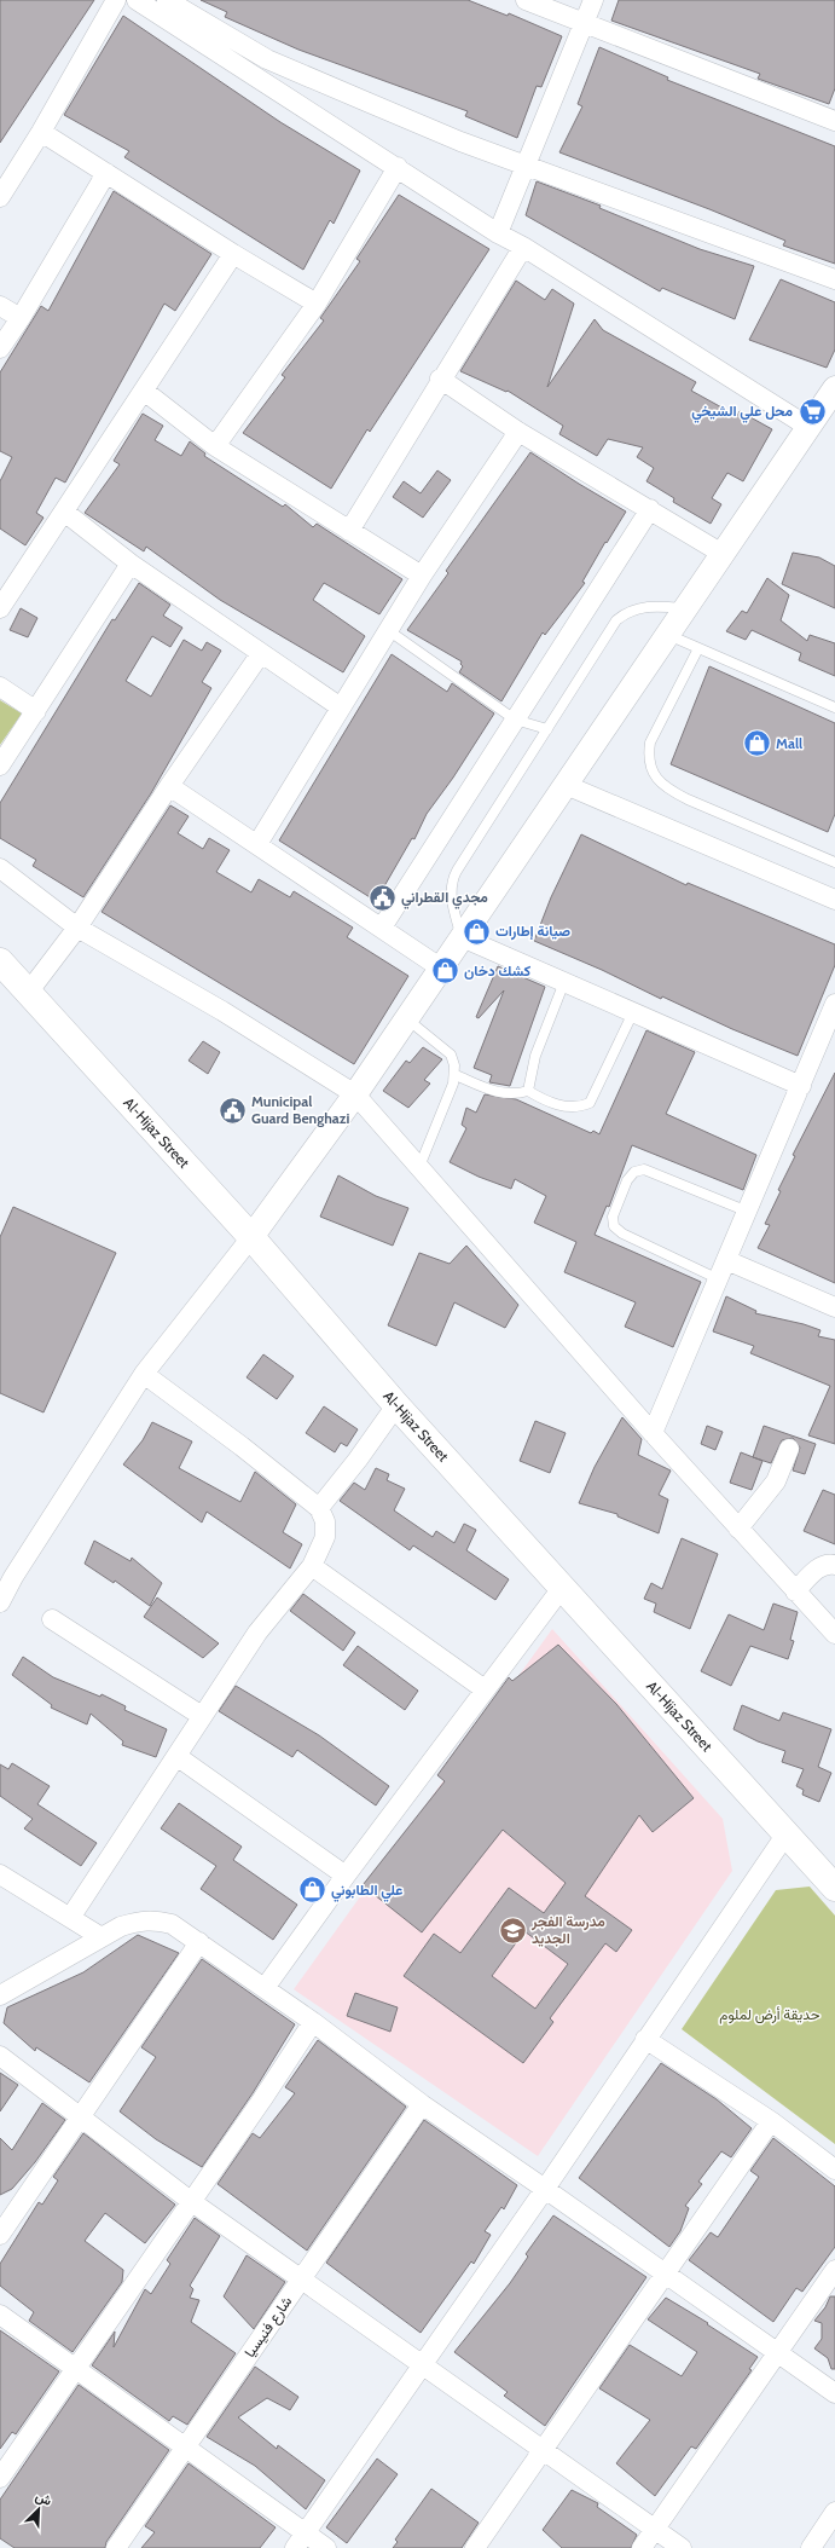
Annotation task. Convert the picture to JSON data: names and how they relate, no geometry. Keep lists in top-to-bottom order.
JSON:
{
  "streets": {
    "main road": ["Al-Hijaz Street"],
    "street": ["شارع فنيسيا"]
  },
  "parks": ["حديقة أرض لملوم"],
  "places": {
    "supermarket": ["محل علي الشيخي"],
    "shop": [
      "Mall",
      "صيانة إطارات",
      "كشك دخان",
      "علي الطابوني"
    ],
    "public building": ["مجدي القطراني", "Municipal Guard Benghazi"],
    "school or university": ["مدرسة الفجر الجديد"]
  },
  "north": "top right"
}
